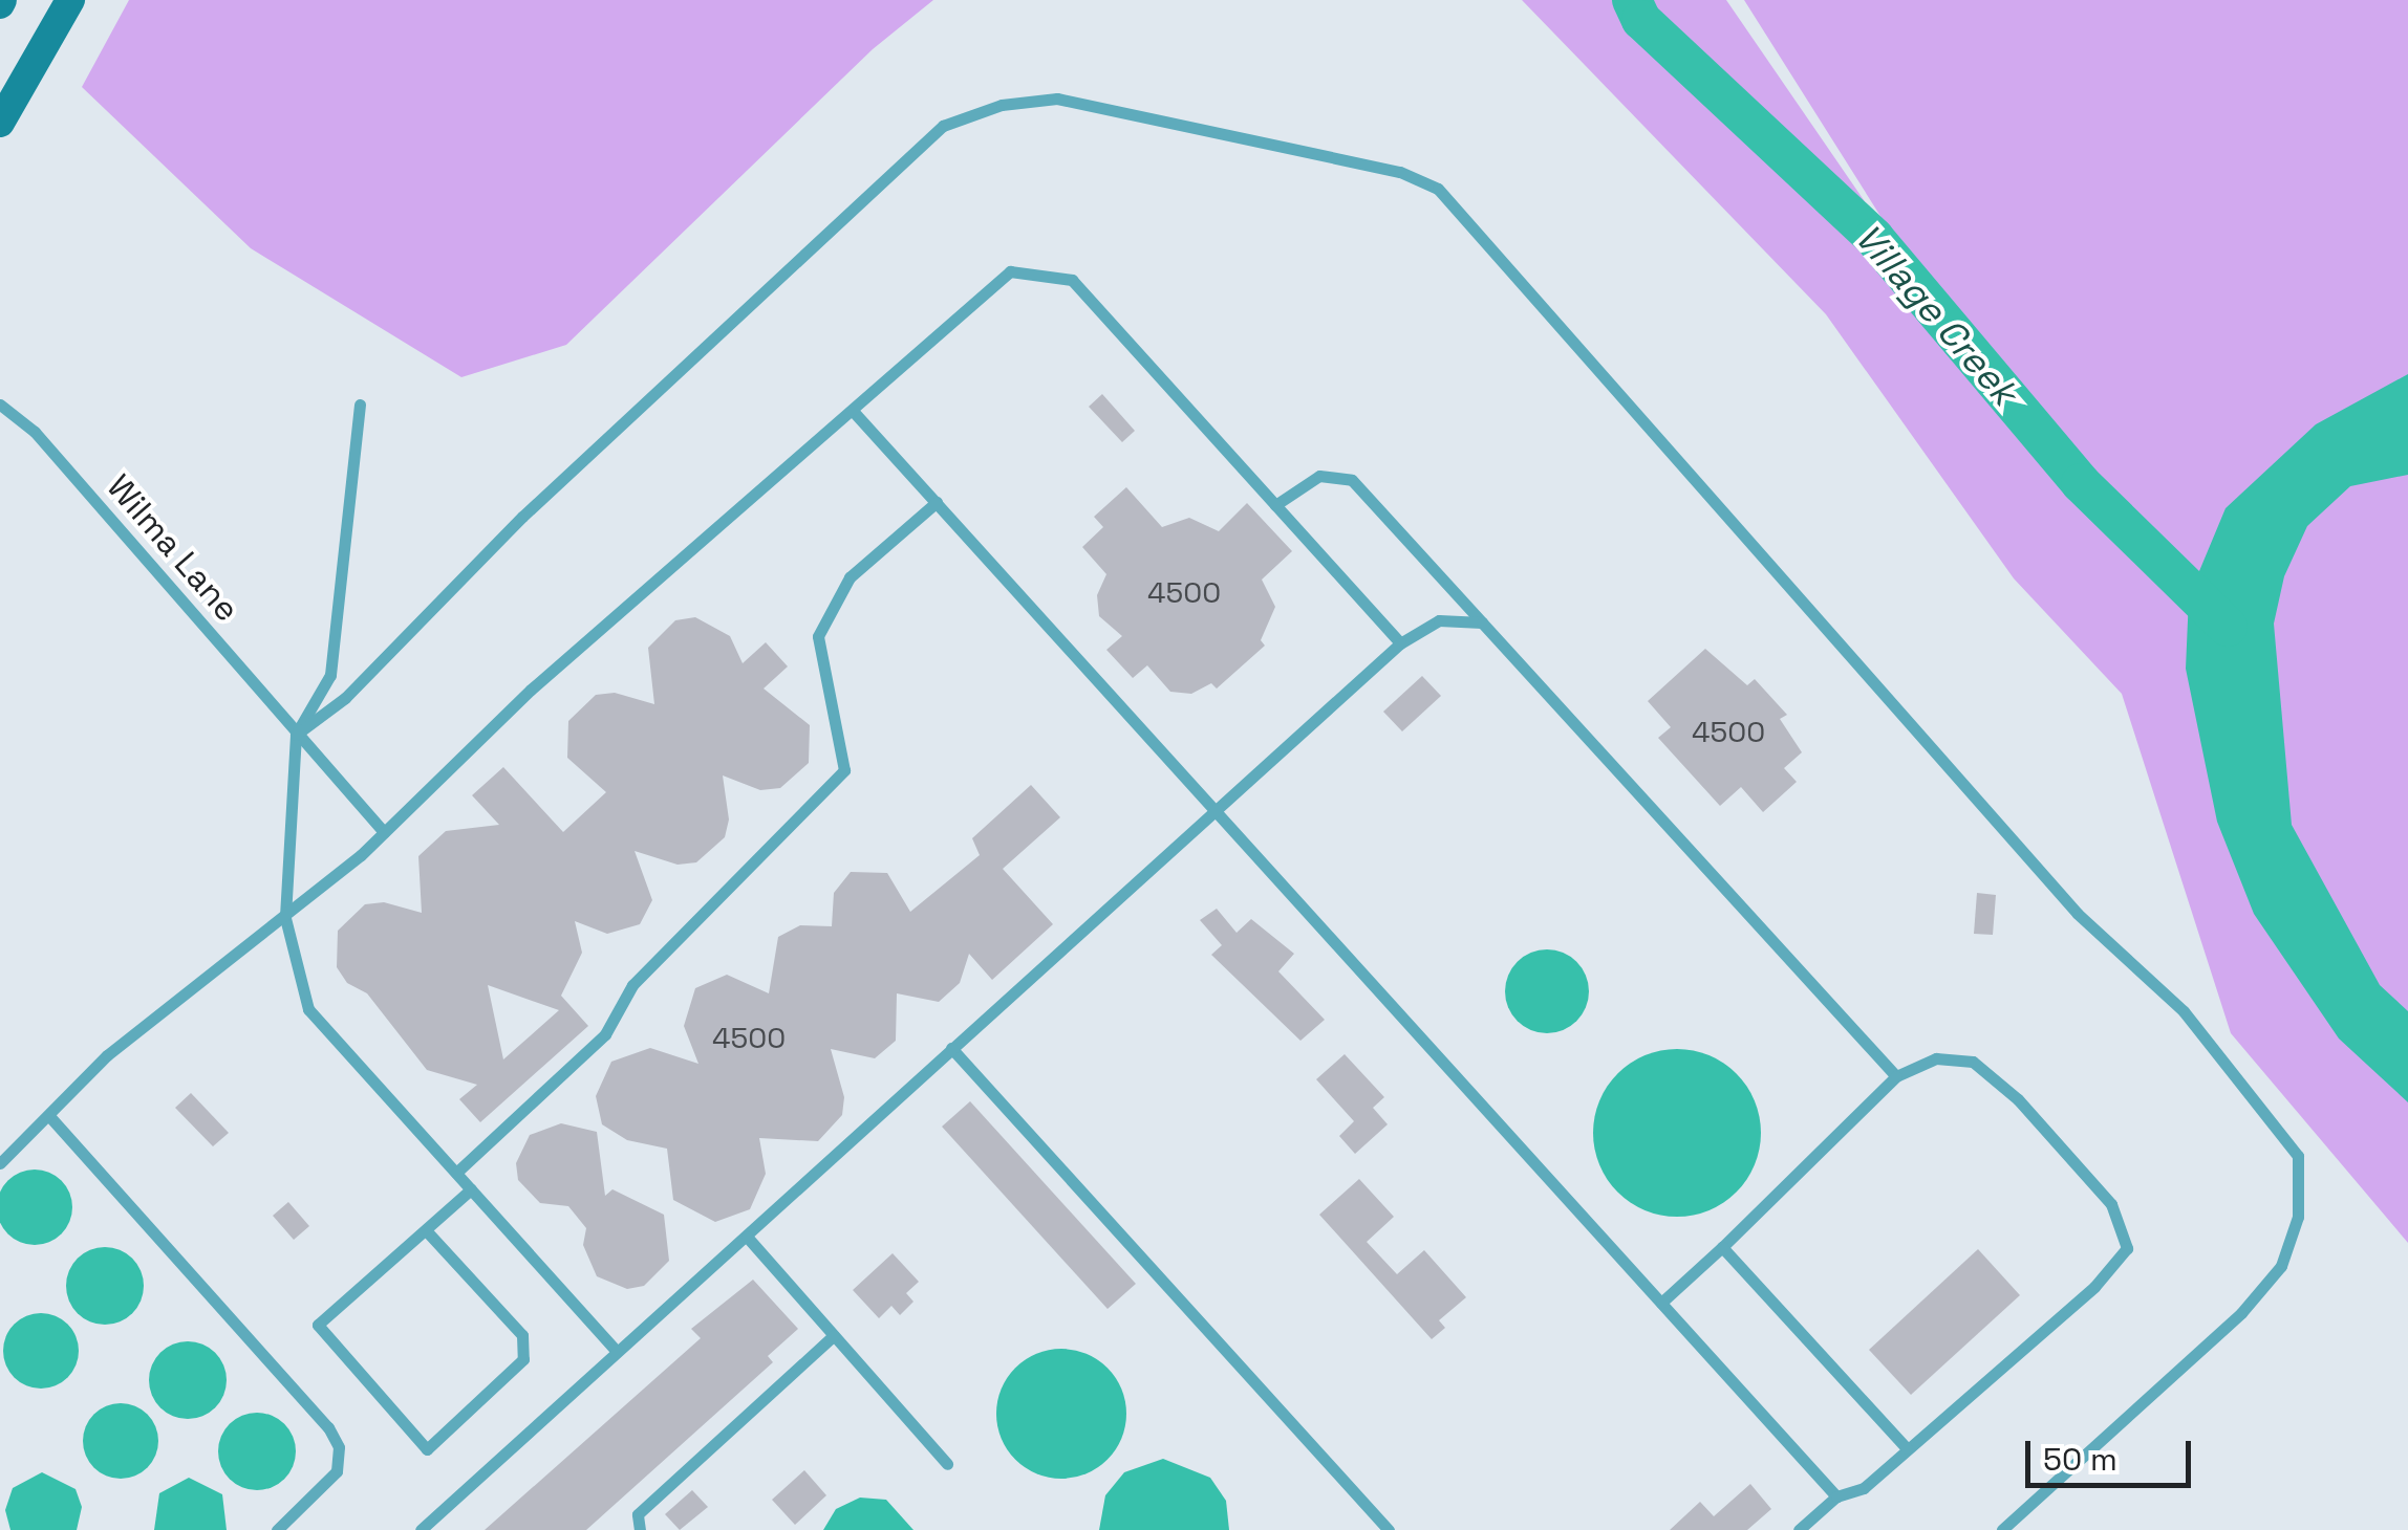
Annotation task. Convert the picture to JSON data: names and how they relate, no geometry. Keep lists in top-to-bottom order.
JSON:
{
  "streets": {
    "lane": ["Wilma Lane"]
  },
  "water": ["Village Creek"],
  "house_numbers": ["4500", "4500", "4500"],
  "scale_bar": "50 m"
}
